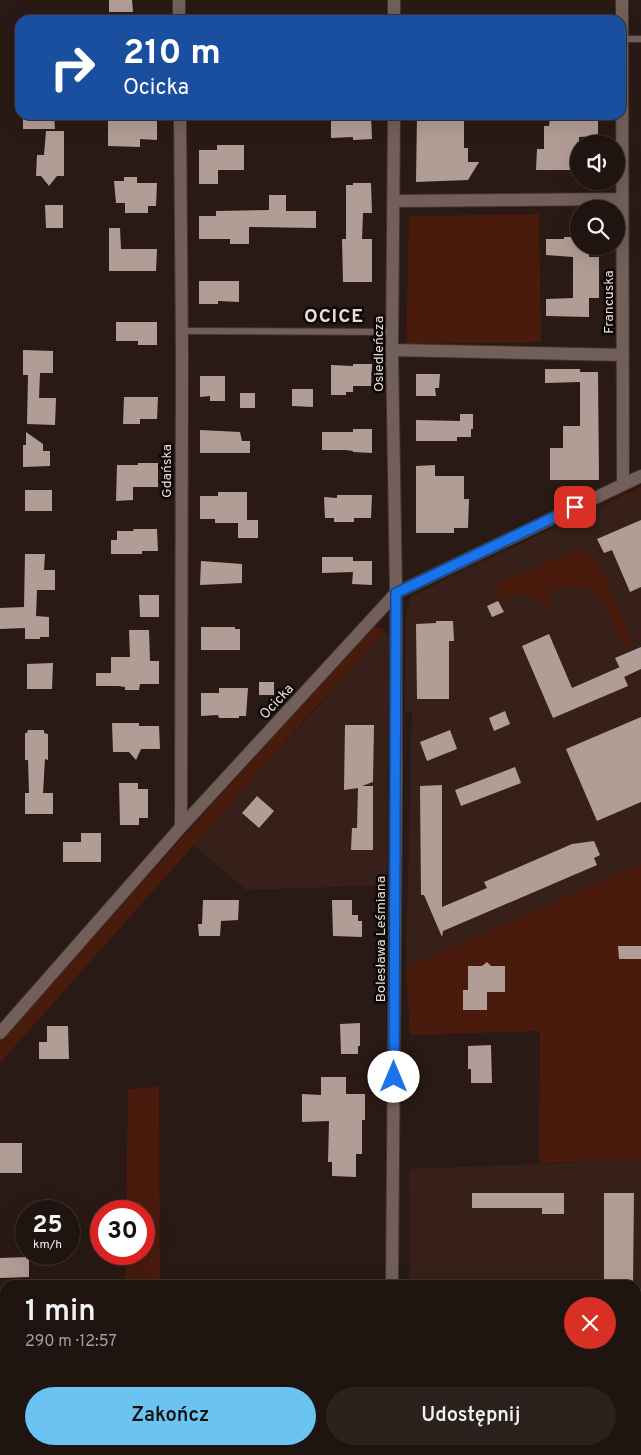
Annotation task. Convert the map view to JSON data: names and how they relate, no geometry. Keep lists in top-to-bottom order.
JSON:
{
  "streets": {
    "street": [
      "Francuska",
      "Osiedleńcza",
      "Gdańska",
      "Ocicka",
      "Bolesława Leśmiana"
    ]
  },
  "crossings": [
    ["Francuska", "Ocicka"],
    ["Osiedleńcza", "Ocicka"],
    ["Osiedleńcza", "Bolesława Leśmiana"],
    ["Gdańska", "Ocicka"],
    ["Ocicka", "Bolesława Leśmiana"]
  ],
  "districts": ["OCICE"],
  "page": {
    "turn": ["210 m", "Ocicka"],
    "speed": "25 km/h",
    "limit": "30",
    "heading": ["1 min", "290 m · 12:57"],
    "buttons": ["Zakończ", "Udostępnij"]
  }
}
